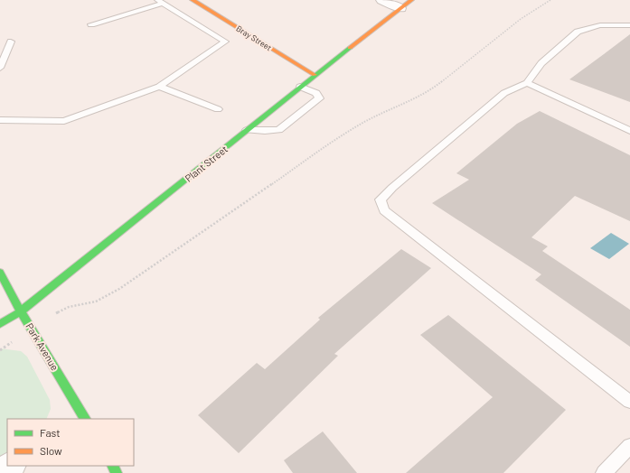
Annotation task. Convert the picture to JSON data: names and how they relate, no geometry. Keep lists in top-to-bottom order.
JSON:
{
  "streets": {
    "main road": ["Bray Street", "Plant Street", "Park Avenue"]
  },
  "crossings": [
    ["Bray Street", "Plant Street"],
    ["Plant Street", "Park Avenue"]
  ],
  "legend": ["Fast", "Slow"]
}
